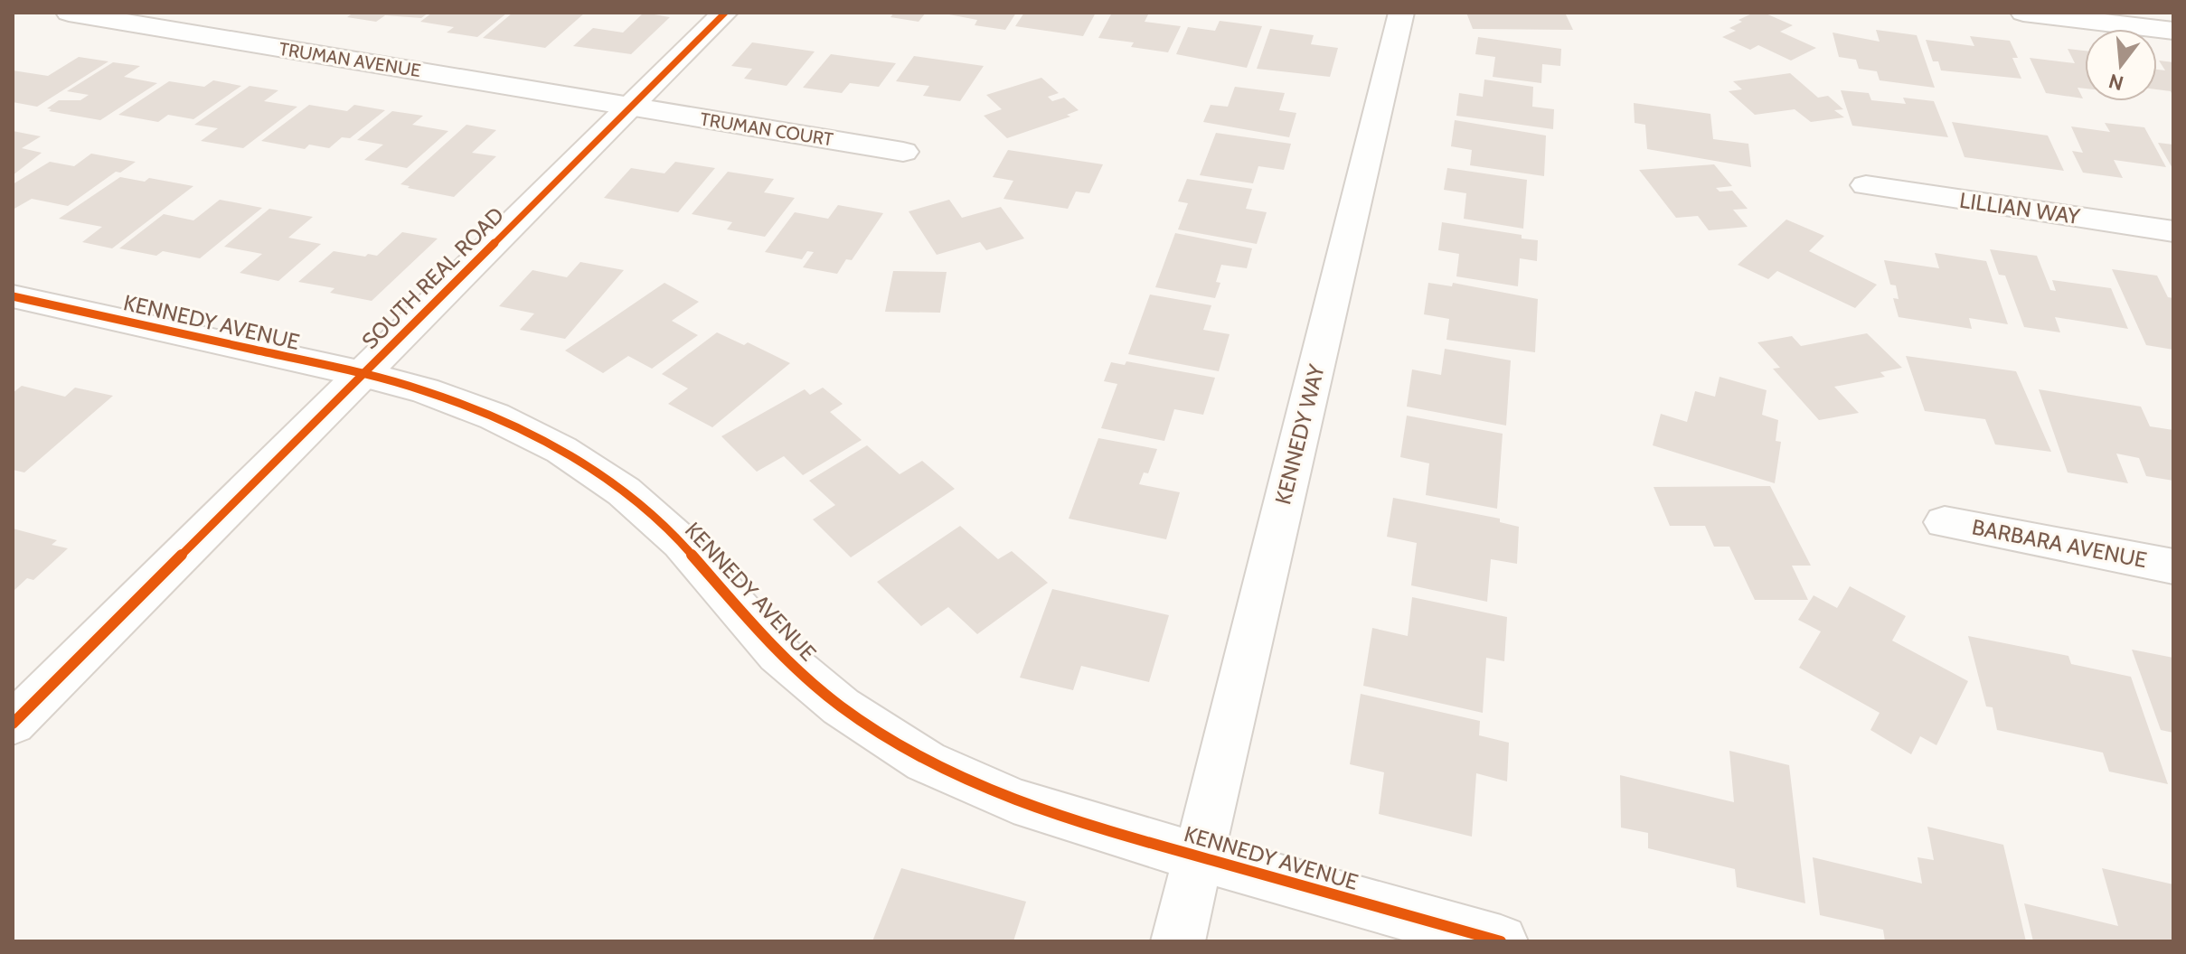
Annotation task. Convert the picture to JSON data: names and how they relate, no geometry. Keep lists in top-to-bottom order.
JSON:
{
  "streets": {
    "street": [
      "TRUMAN AVENUE",
      "TRUMAN COURT",
      "LILLIAN WAY",
      "SOUTH REAL ROAD",
      "KENNEDY AVENUE",
      "KENNEDY WAY",
      "BARBARA AVENUE"
    ]
  },
  "crossings": [
    ["TRUMAN AVENUE", "TRUMAN COURT"],
    ["TRUMAN AVENUE", "SOUTH REAL ROAD"],
    ["TRUMAN COURT", "SOUTH REAL ROAD"],
    ["SOUTH REAL ROAD", "KENNEDY AVENUE"],
    ["KENNEDY AVENUE", "KENNEDY WAY"]
  ],
  "north": "bottom"
}
